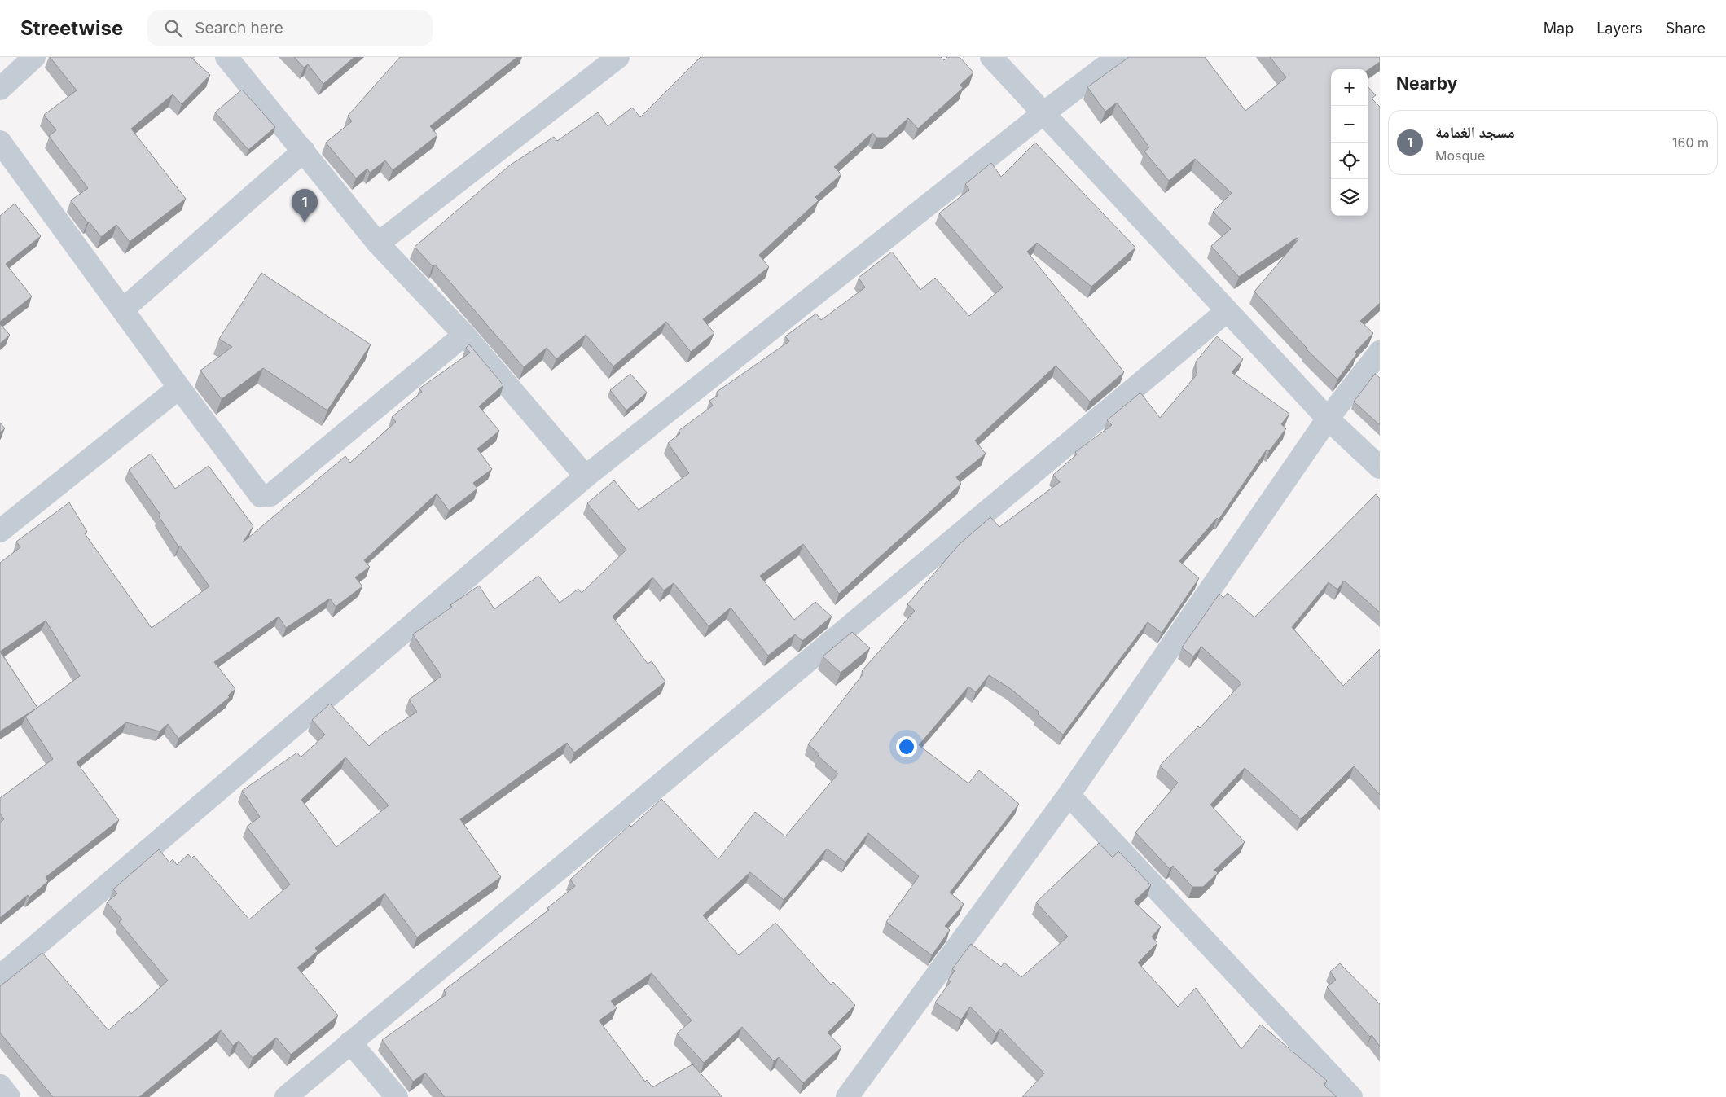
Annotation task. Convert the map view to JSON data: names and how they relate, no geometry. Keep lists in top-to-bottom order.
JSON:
{
  "page": {
    "header": "Streetwise",
    "search": "Search here",
    "nav": ["Map", "Layers", "Share"],
    "heading": "Nearby",
    "map_buttons": ["+", "−"],
    "list": [
      {
        "mark": "1",
        "name": "مسجد الغمامة",
        "note": "Mosque",
        "value": "160 m"
      }
    ],
    "pins": "1"
  }
}
